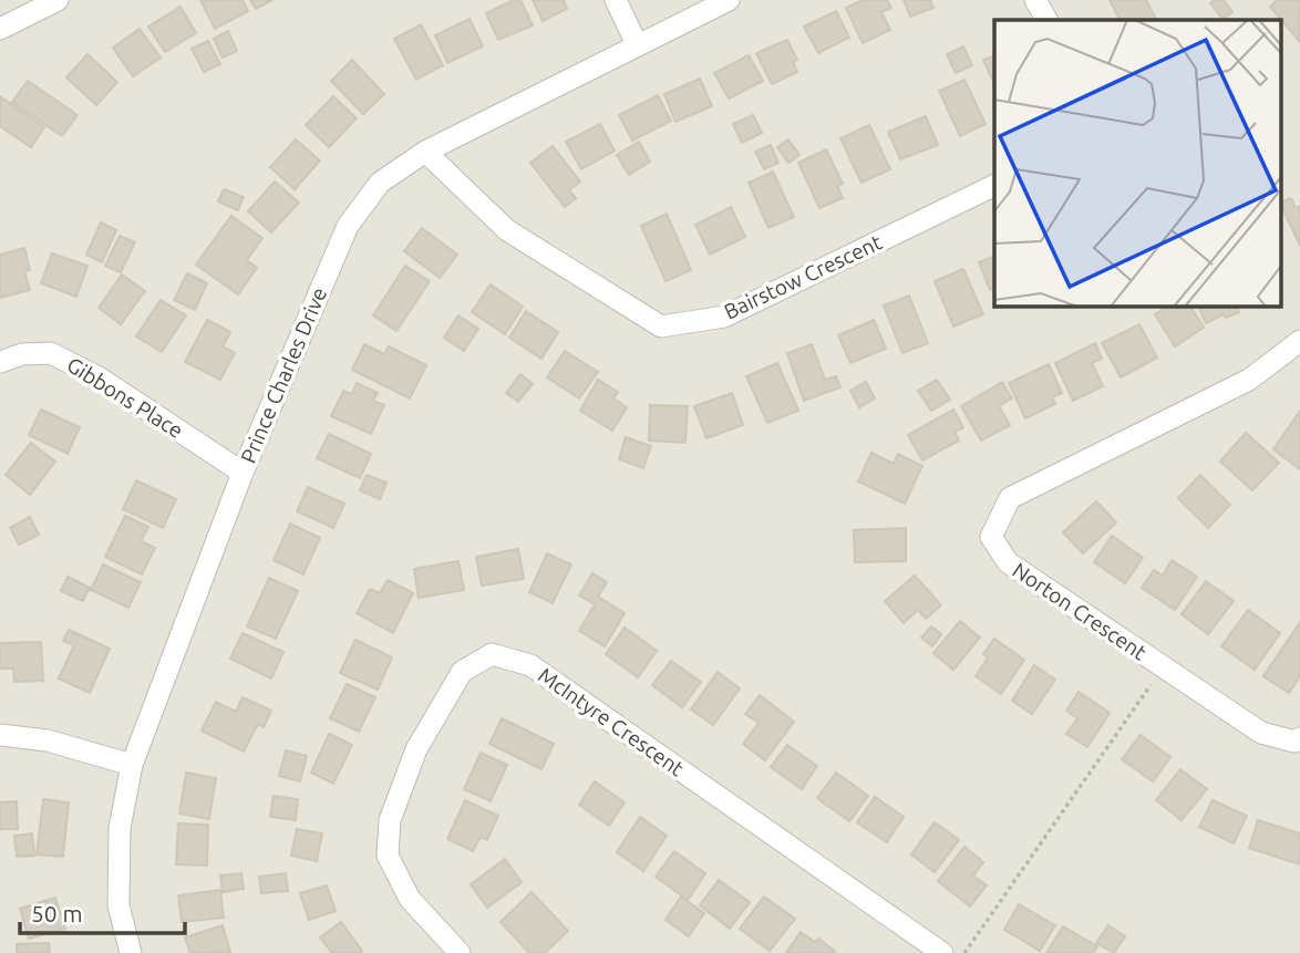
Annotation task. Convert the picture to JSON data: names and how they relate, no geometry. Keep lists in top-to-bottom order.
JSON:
{
  "streets": {
    "street": [
      "Bairstow Crescent",
      "Prince Charles Drive",
      "Gibbons Place",
      "Norton Crescent",
      "McIntyre Crescent"
    ]
  },
  "crossings": [
    ["Bairstow Crescent", "Prince Charles Drive"],
    ["Prince Charles Drive", "Gibbons Place"]
  ],
  "scale_bar": "50 m"
}
